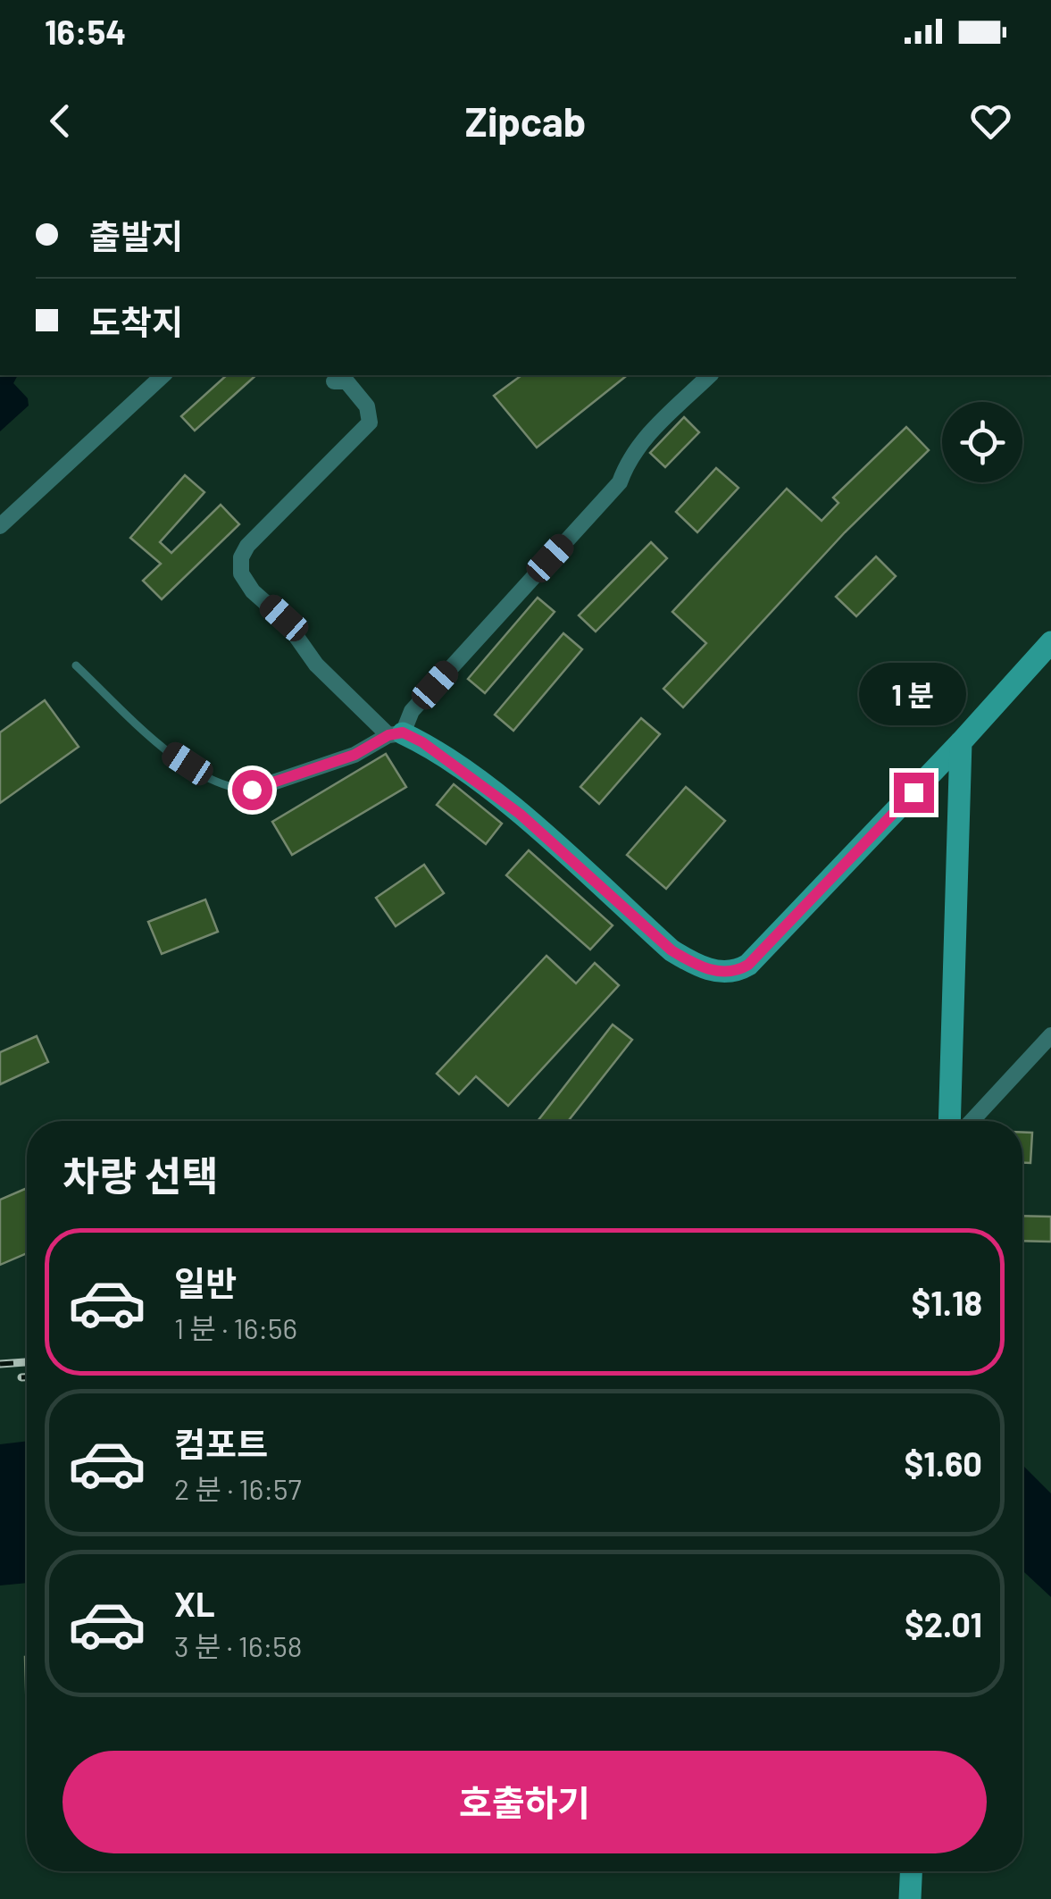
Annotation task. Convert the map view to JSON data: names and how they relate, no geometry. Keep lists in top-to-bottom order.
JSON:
{
  "page": {
    "status": "16:54",
    "header": "Zipcab",
    "banner": ["출발지", "도착지"],
    "bubble": "1 분",
    "heading": "차량 선택",
    "list": [
      {
        "name": "일반",
        "note": "1 분 · 16:56",
        "value": "$1.18"
      },
      {
        "name": "컴포트",
        "note": "2 분 · 16:57",
        "value": "$1.60"
      },
      {
        "name": "XL",
        "note": "3 분 · 16:58",
        "value": "$2.01"
      }
    ],
    "buttons": "호출하기"
  }
}
